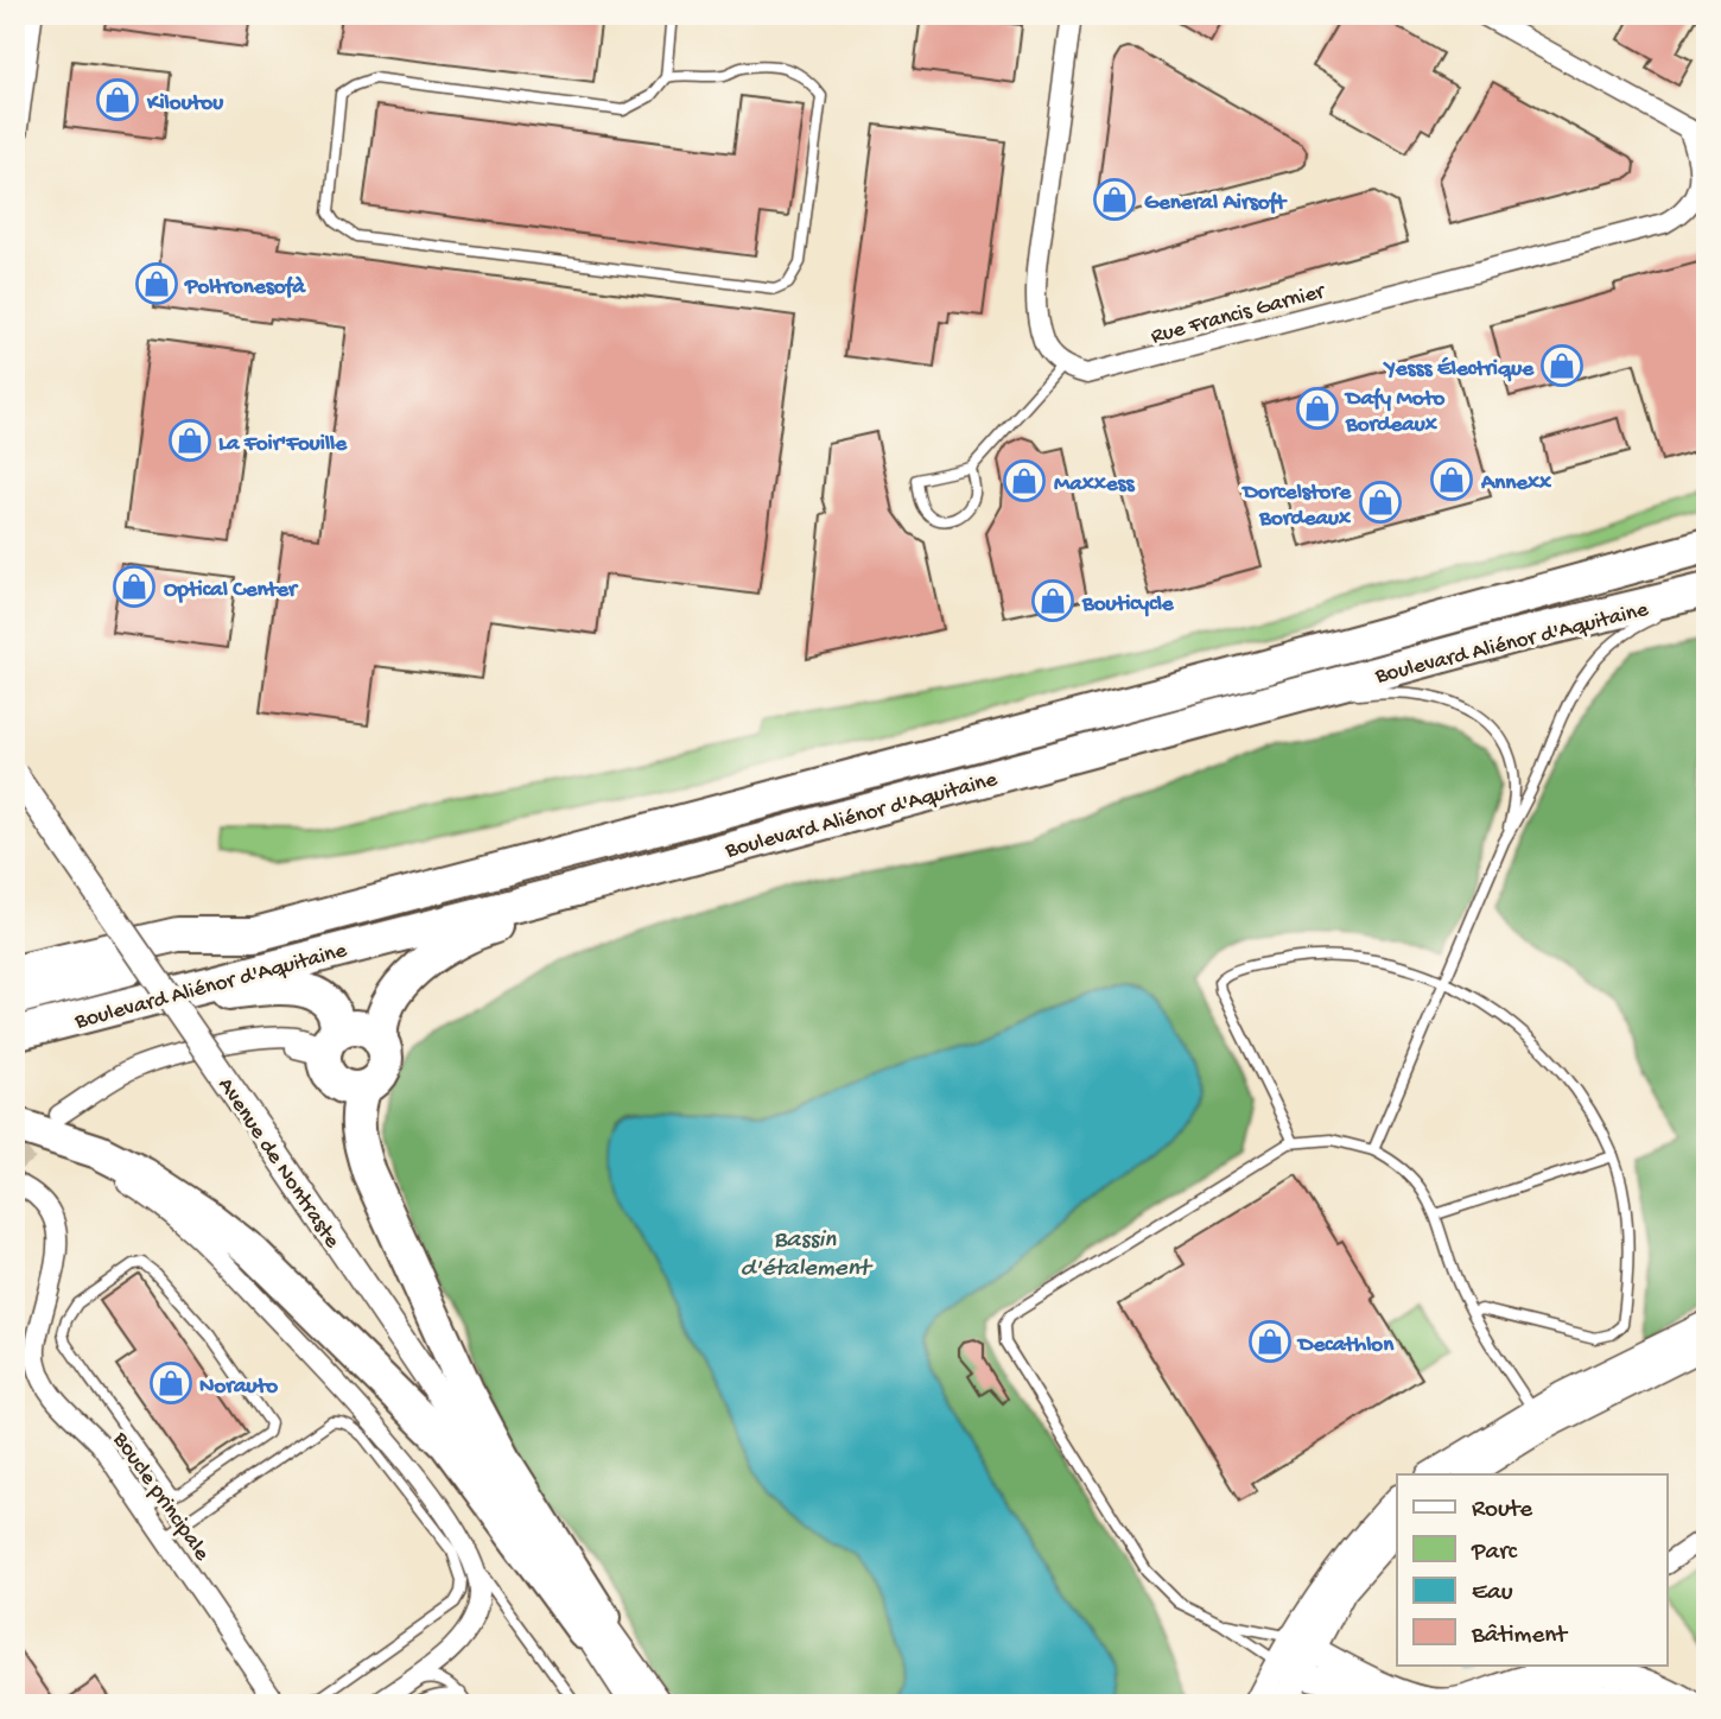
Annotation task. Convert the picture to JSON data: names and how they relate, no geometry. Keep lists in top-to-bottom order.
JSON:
{
  "streets": {
    "highway": ["Boulevard Aliénor d'Aquitaine"],
    "street": ["Rue Francis Garnier", "Avenue de Nontraste", "Boucle principale"]
  },
  "water": ["Bassin d'étalement"],
  "places": {
    "shop": [
      "Kiloutou",
      "General Airsoft",
      "Poltronesofà",
      "Yesss Électrique",
      "Dafy Moto Bordeaux",
      "La Foir'Fouille",
      "Annexx",
      "Maxxess",
      "Dorcelstore Bordeaux",
      "Optical Center",
      "Bouticycle",
      "Decathlon",
      "Norauto"
    ]
  },
  "legend": [
    "Route",
    "Parc",
    "Eau",
    "Bâtiment"
  ]
}
